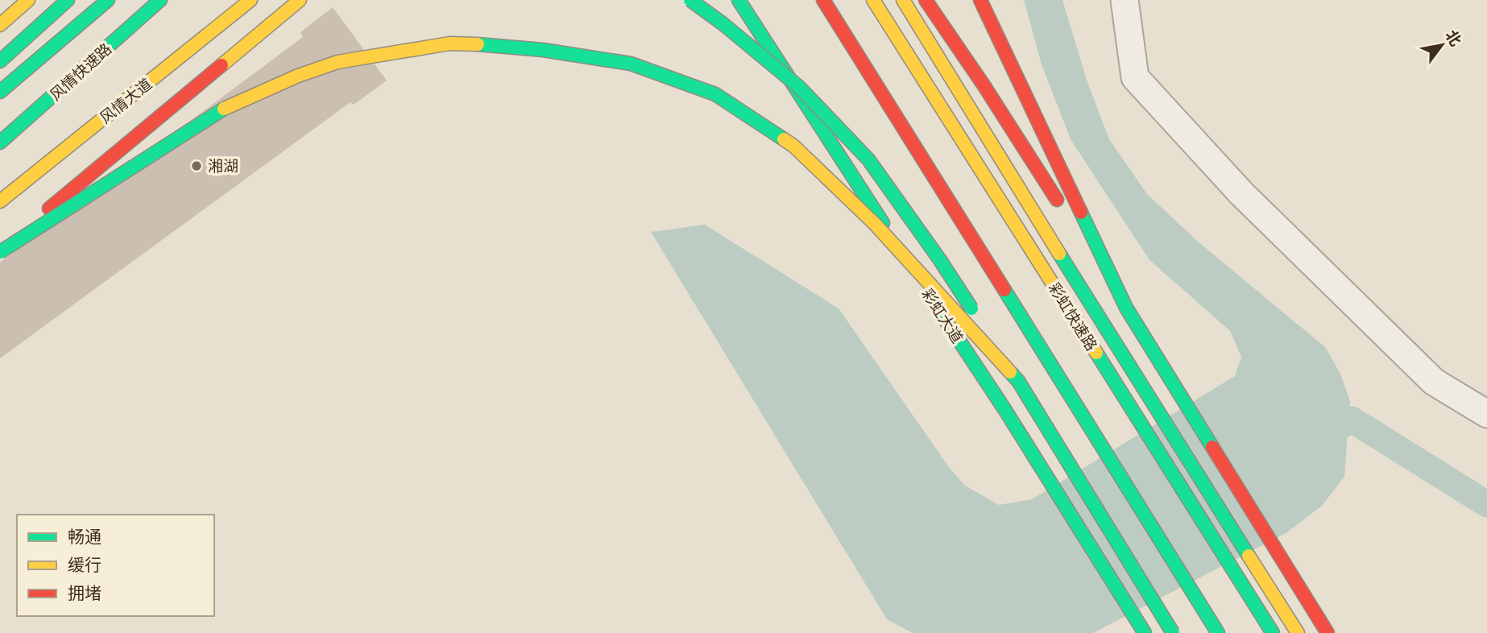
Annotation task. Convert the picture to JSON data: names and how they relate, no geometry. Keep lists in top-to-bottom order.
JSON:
{
  "streets": {
    "main road": [
      "风情快速路",
      "风情大道",
      "彩虹大道",
      "彩虹快速路"
    ]
  },
  "places": ["湘湖"],
  "legend": ["畅通", "缓行", "拥堵"],
  "north": "top right"
}
